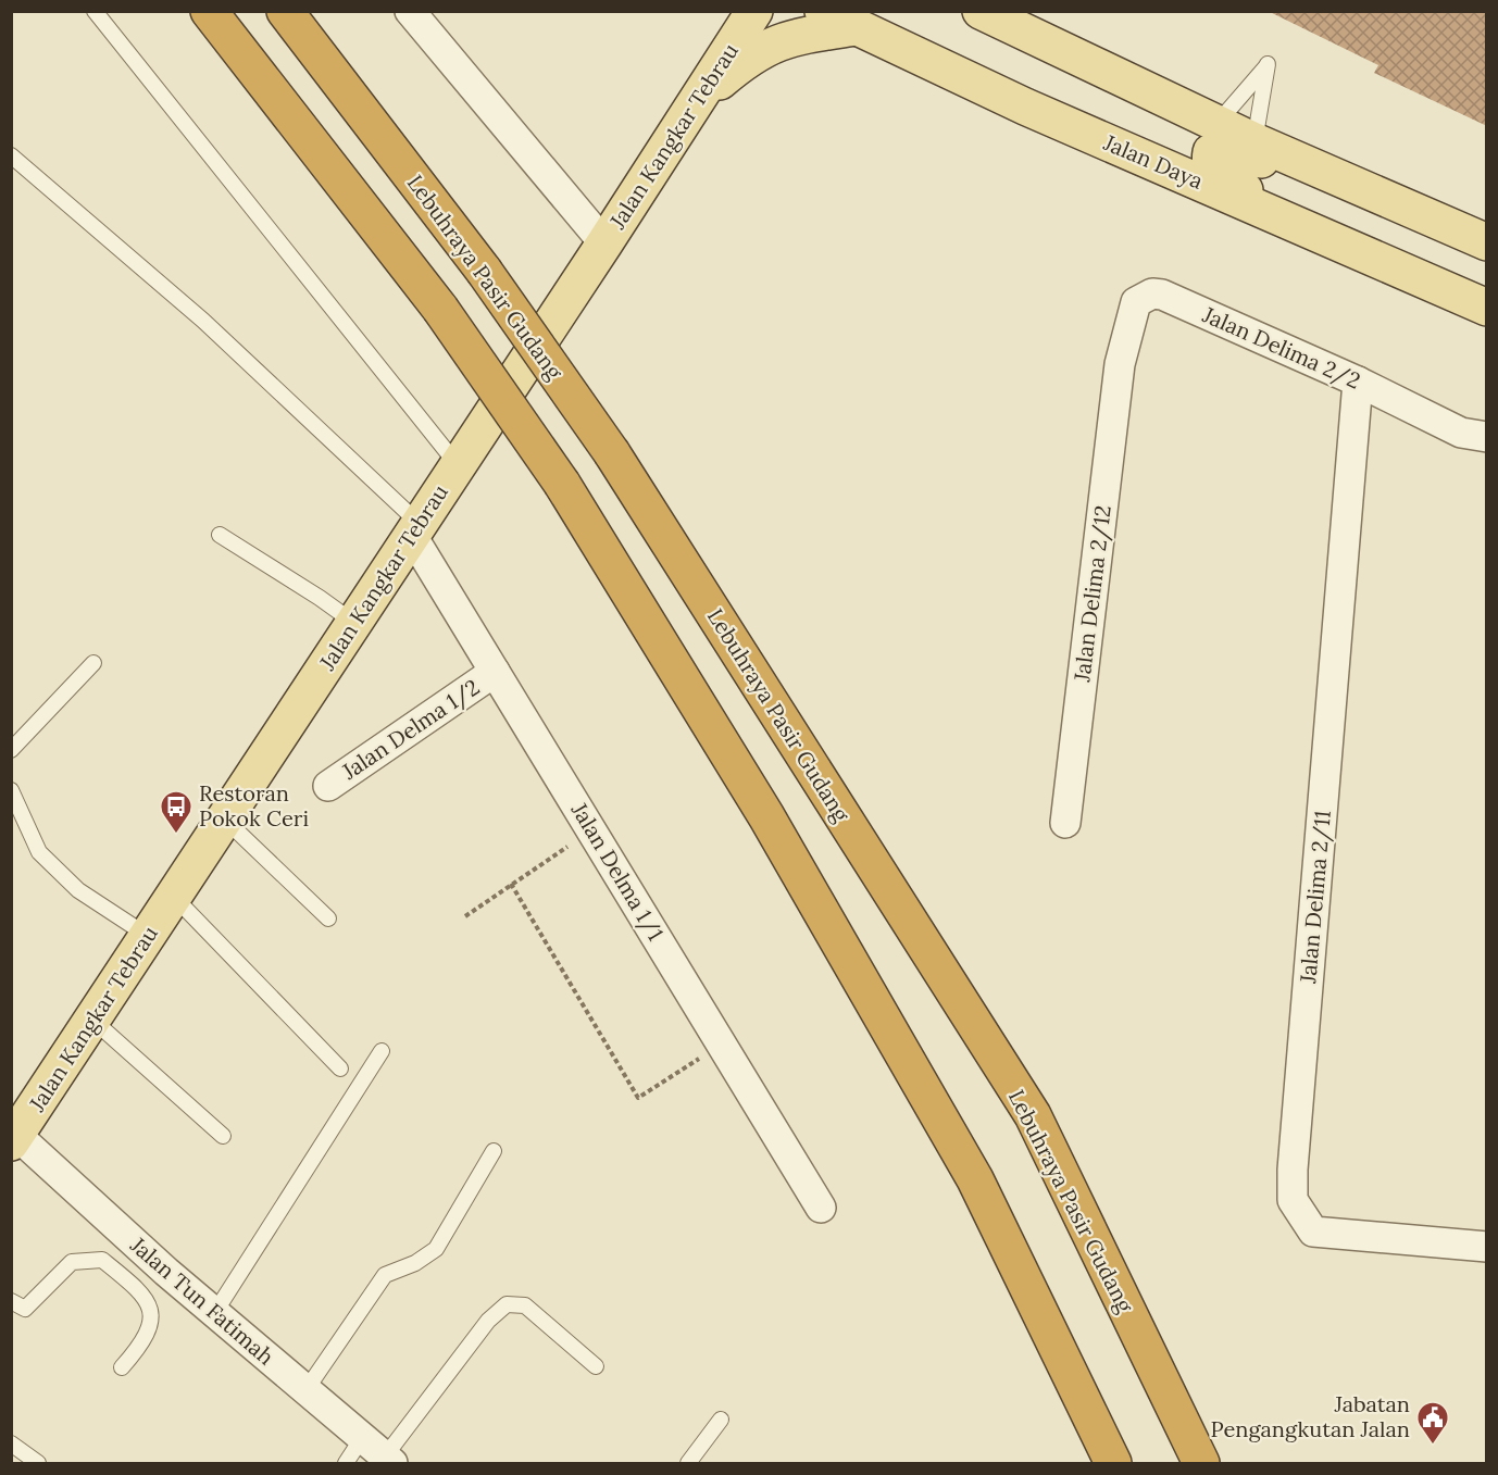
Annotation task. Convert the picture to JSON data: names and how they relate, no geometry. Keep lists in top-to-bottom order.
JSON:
{
  "streets": {
    "highway": ["Lebuhraya Pasir Gudang"],
    "main road": ["Jalan Kangkar Tebrau", "Jalan Daya"],
    "street": [
      "Jalan Delima 2/2",
      "Jalan Delima 2/12",
      "Jalan Delma 1/2",
      "Jalan Delma 1/1",
      "Jalan Delima 2/11",
      "Jalan Tun Fatimah"
    ]
  },
  "crossings": [
    ["Jalan Kangkar Tebrau", "Jalan Delma 1/1"],
    ["Jalan Kangkar Tebrau", "Jalan Tun Fatimah"],
    ["Jalan Delima 2/2", "Jalan Delima 2/12"],
    ["Jalan Delima 2/2", "Jalan Delima 2/11"],
    ["Jalan Delma 1/2", "Jalan Delma 1/1"]
  ],
  "places": {
    "bus stop": ["Restoran Pokok Ceri"],
    "public building": ["Jabatan Pengangkutan Jalan"]
  }
}
